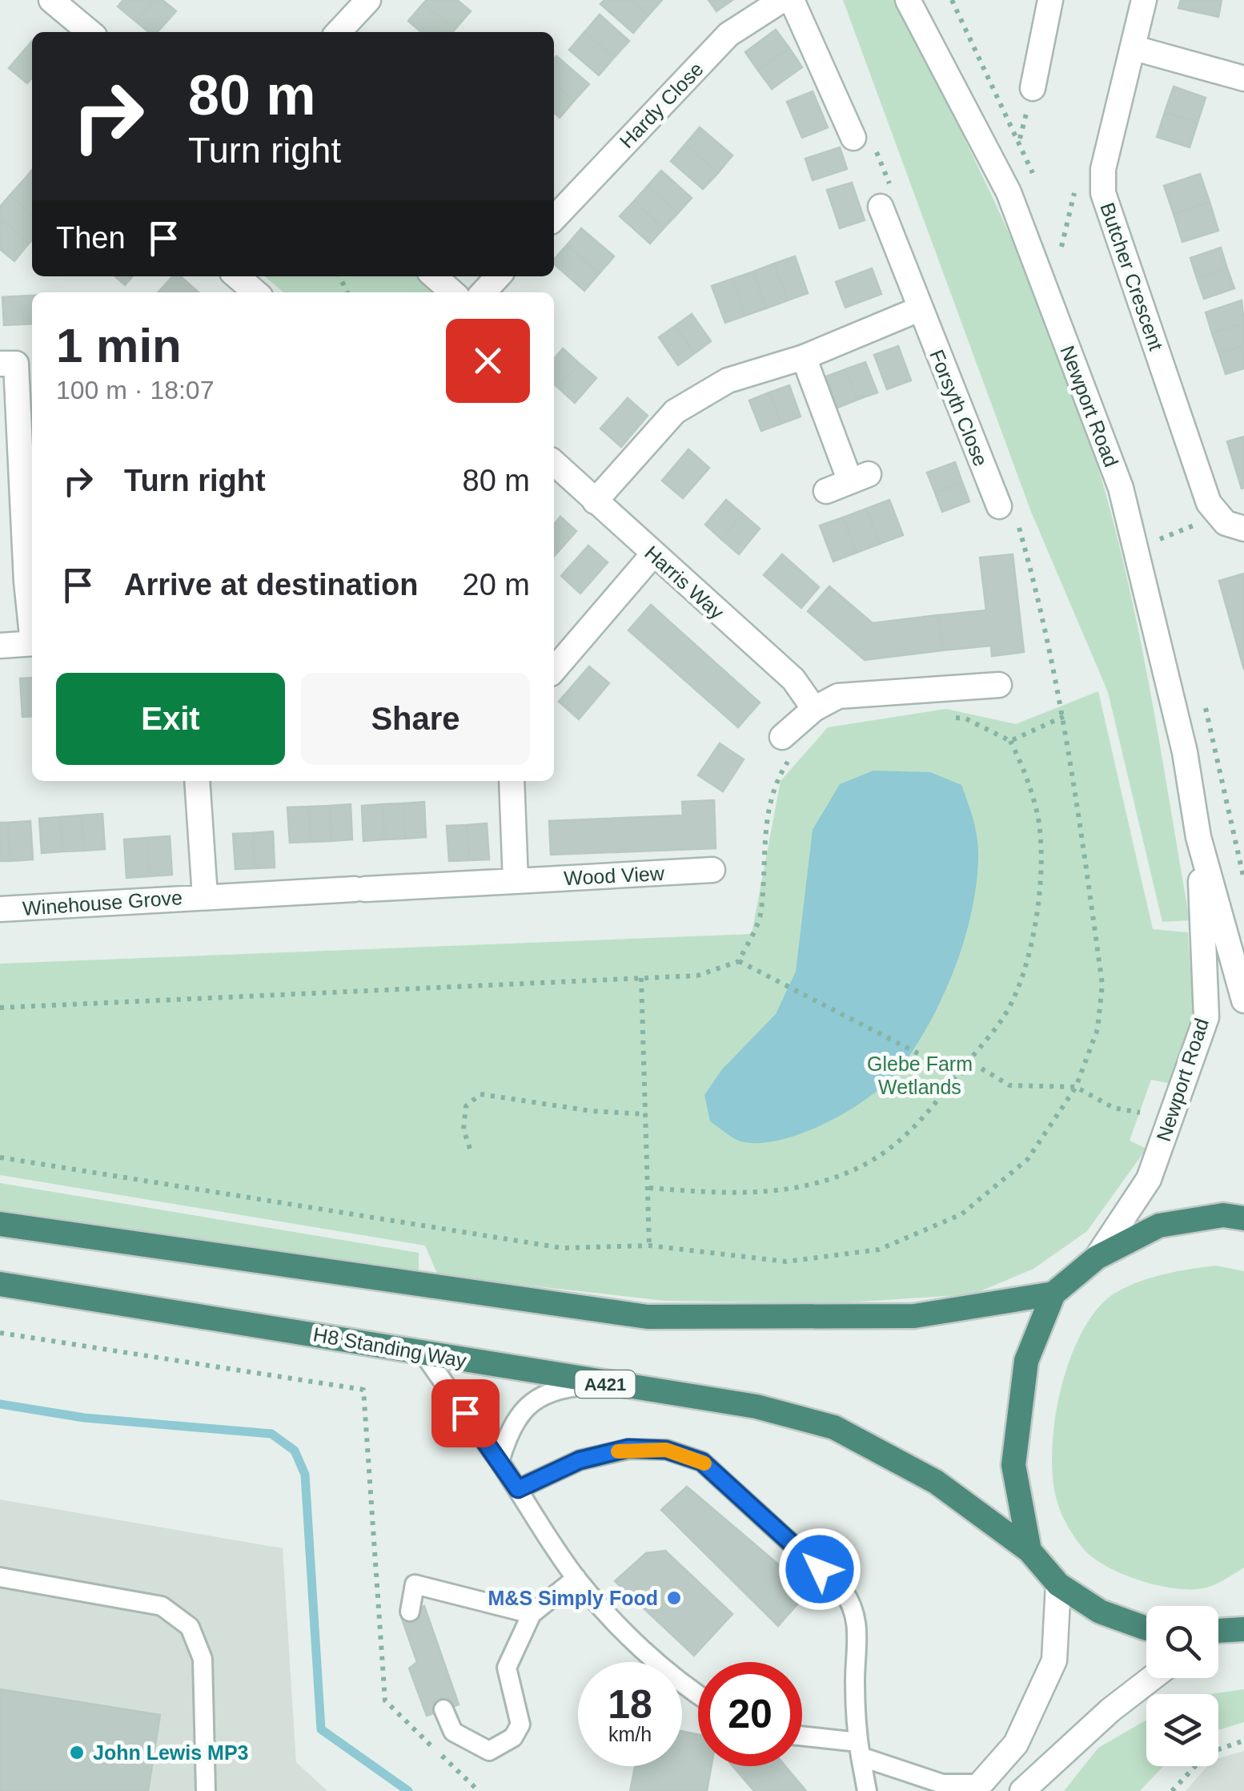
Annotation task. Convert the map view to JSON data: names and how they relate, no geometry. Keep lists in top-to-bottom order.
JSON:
{
  "streets": {
    "highway": ["H8 Standing Way", "A421"],
    "street": [
      "Hardy Close",
      "Butcher Crescent",
      "Newport Road",
      "Forsyth Close",
      "Harris Way",
      "Wood View",
      "Winehouse Grove"
    ]
  },
  "crossings": [
    ["Wood View", "Winehouse Grove"]
  ],
  "parks": ["Glebe Farm Wetlands"],
  "places": ["M&S Simply Food", "John Lewis MP3"],
  "page": {
    "turn": ["80 m", "Turn right"],
    "then": "Then",
    "heading": ["1 min", "100 m · 18:07"],
    "list": [
      {
        "name": "Turn right",
        "value": "80 m"
      },
      {
        "name": "Arrive at destination",
        "value": "20 m"
      }
    ],
    "buttons": ["Exit", "Share"],
    "speed": "18 km/h",
    "limit": "20"
  }
}
